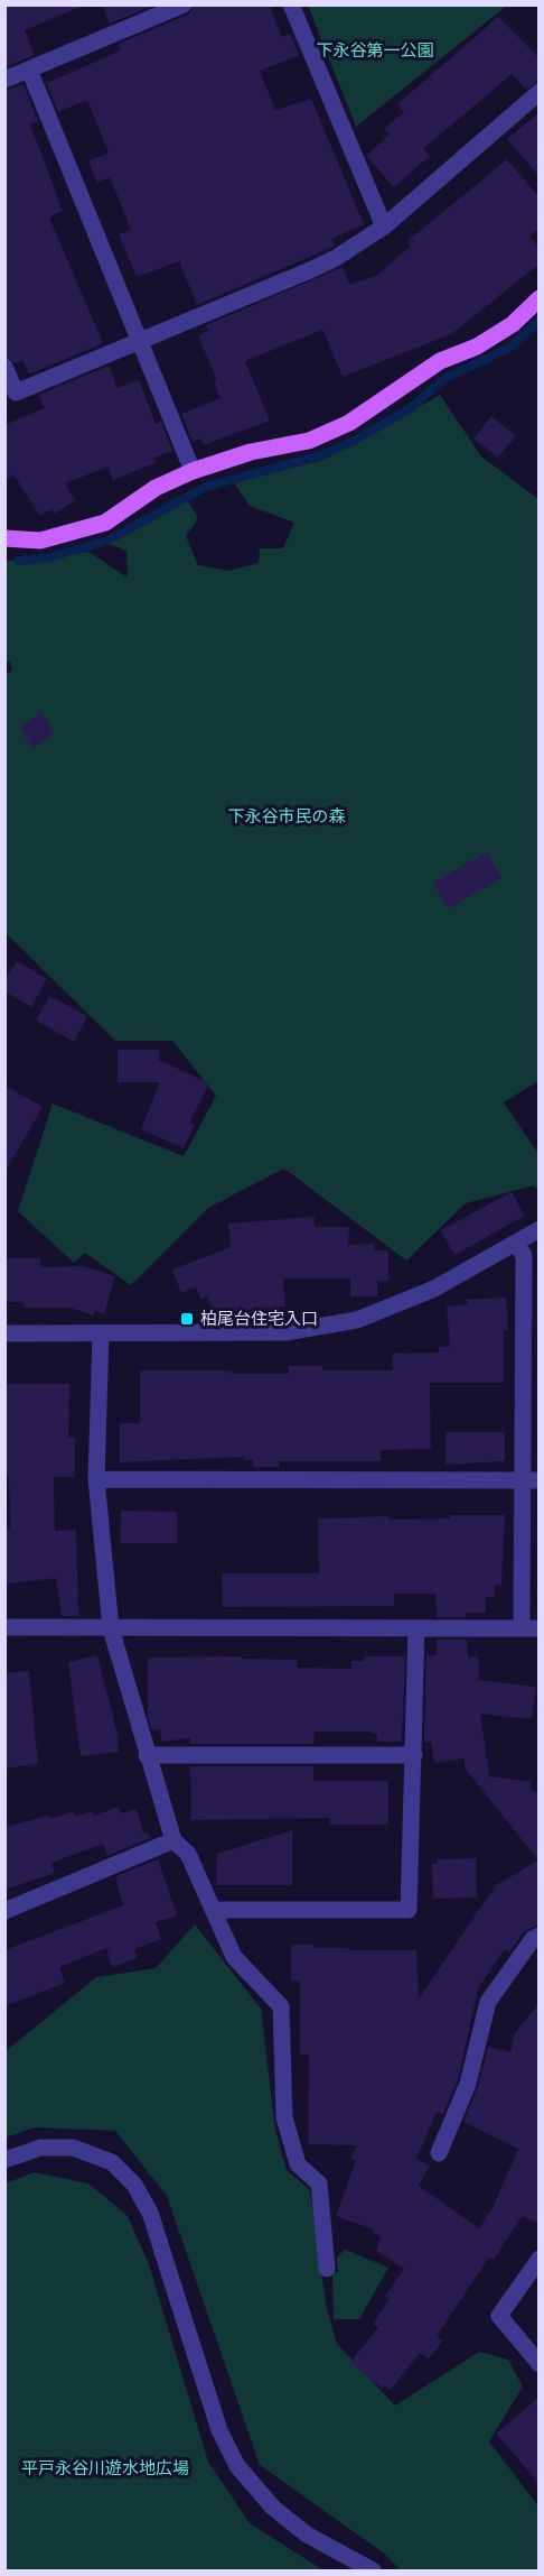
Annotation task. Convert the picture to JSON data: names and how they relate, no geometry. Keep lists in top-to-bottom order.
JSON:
{
  "parks": ["下永谷第一公園", "下永谷市民の森", "平戸永谷川遊水地広場"],
  "places": {
    "transit": ["柏尾台住宅入口"]
  }
}
